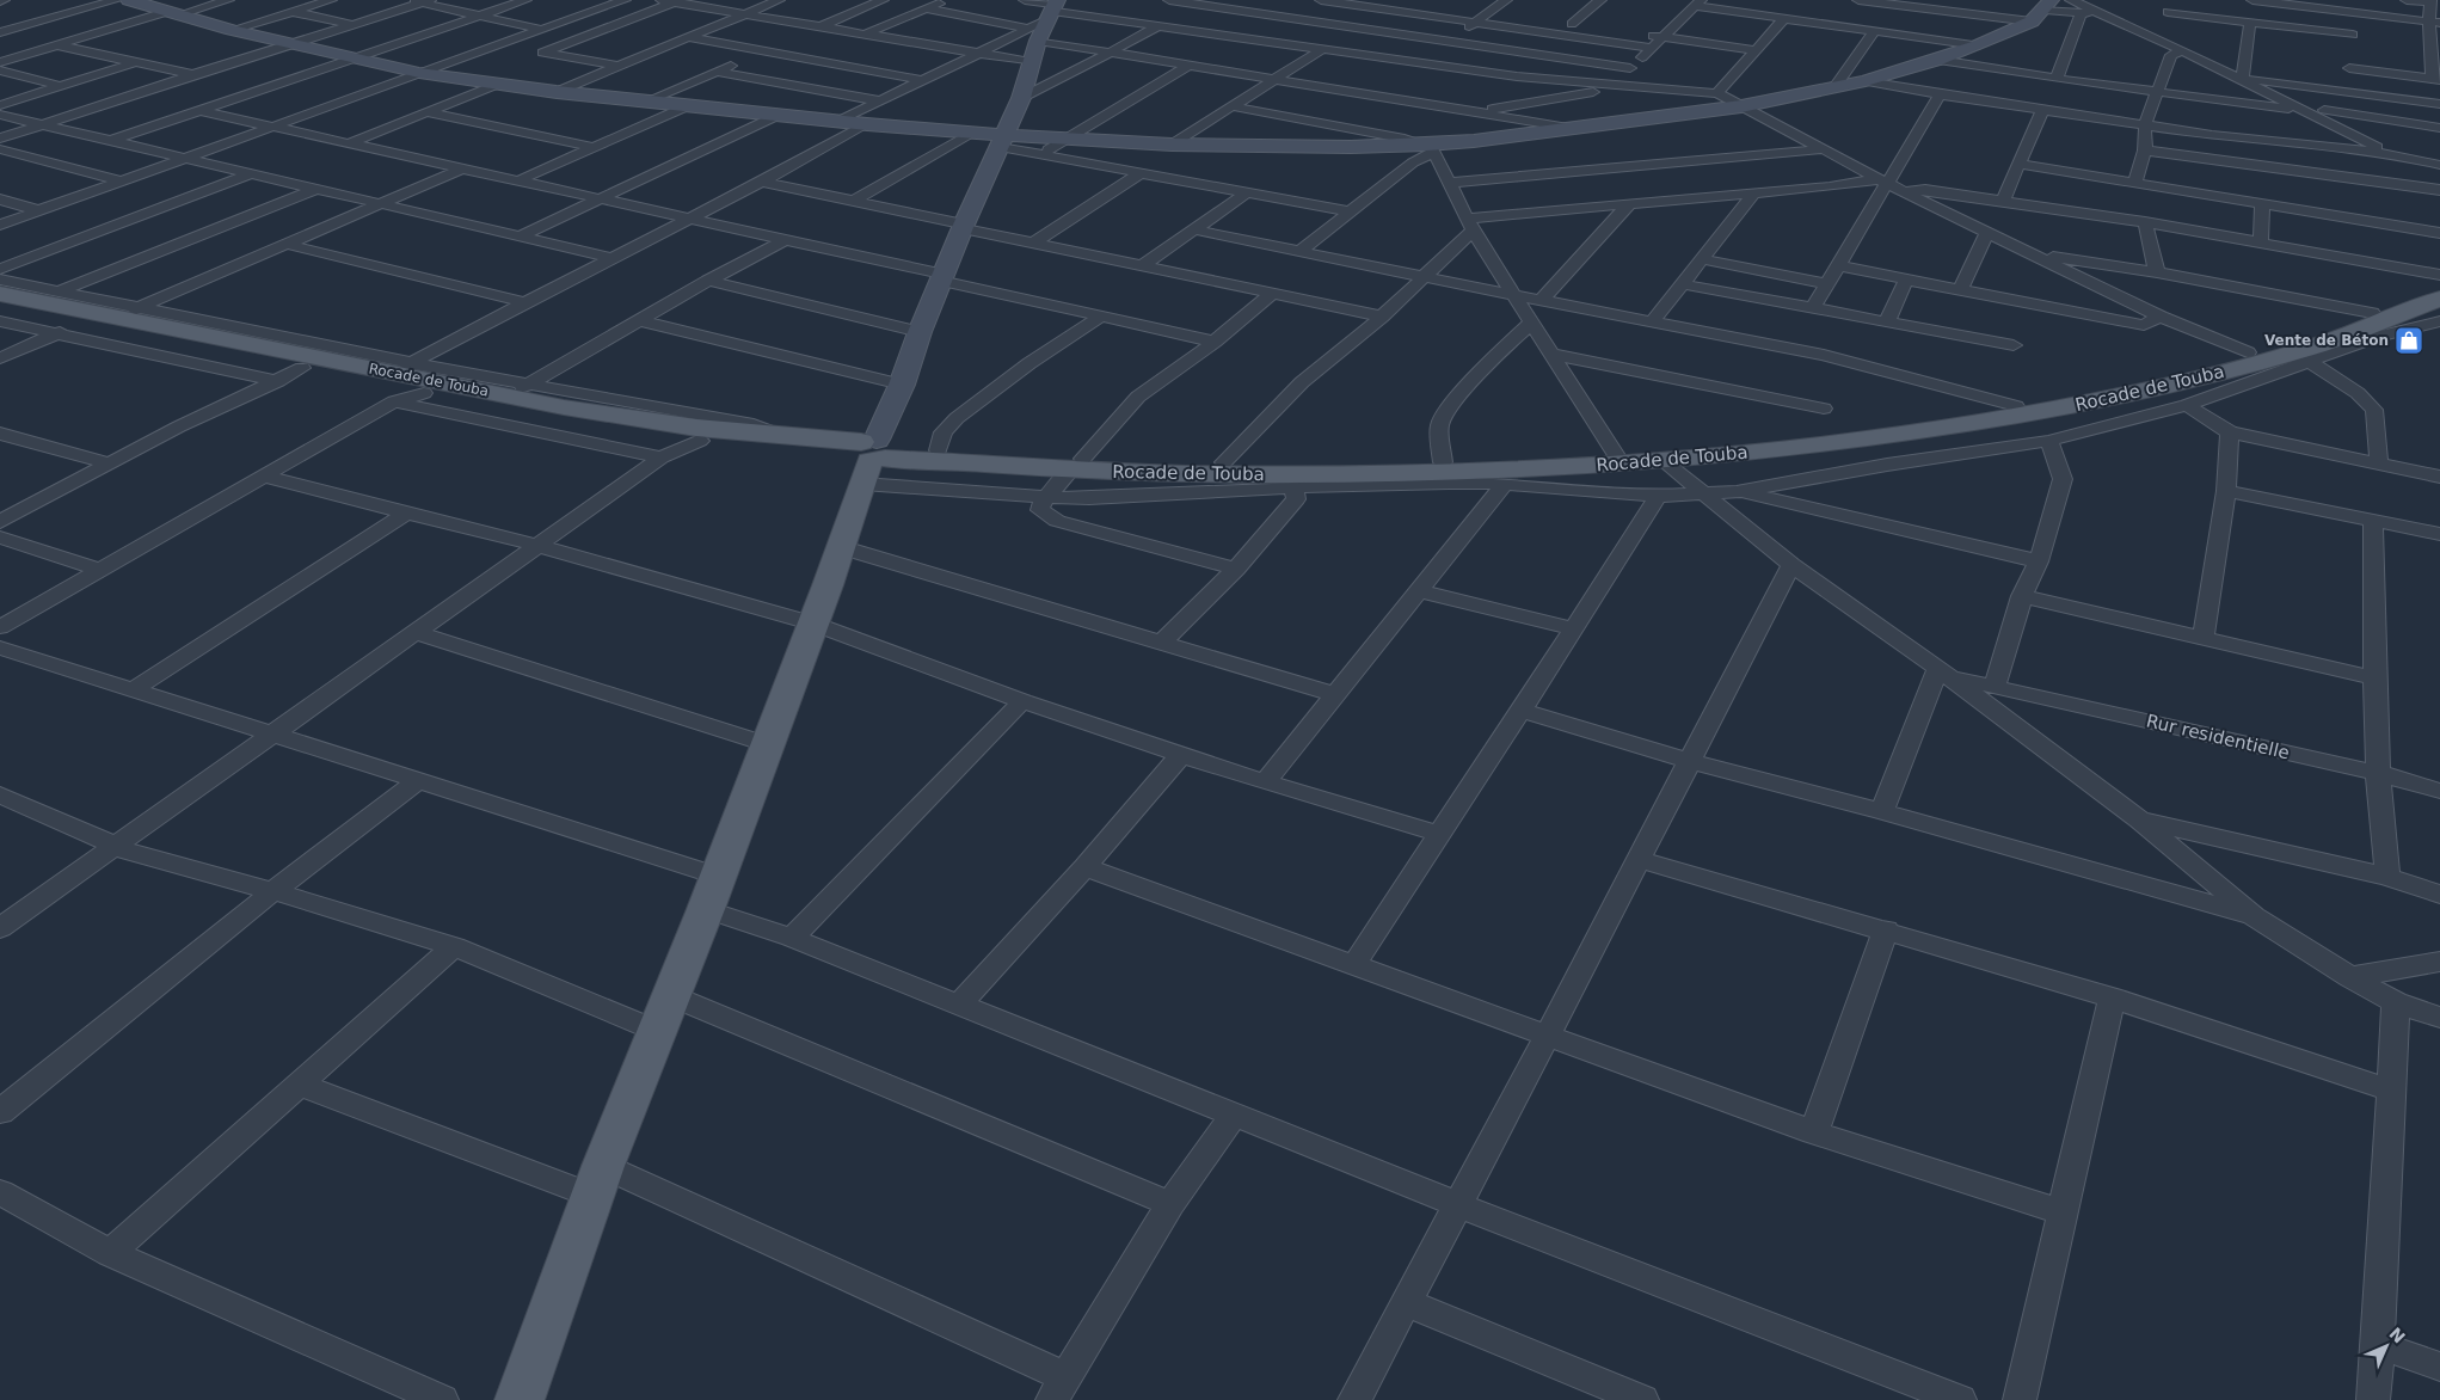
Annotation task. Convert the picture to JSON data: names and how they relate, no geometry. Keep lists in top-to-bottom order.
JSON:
{
  "streets": {
    "main road": ["Rocade de Touba"],
    "street": ["Rur residentielle"]
  },
  "places": {
    "shop": ["Vente de Béton"]
  },
  "north": "top right"
}
